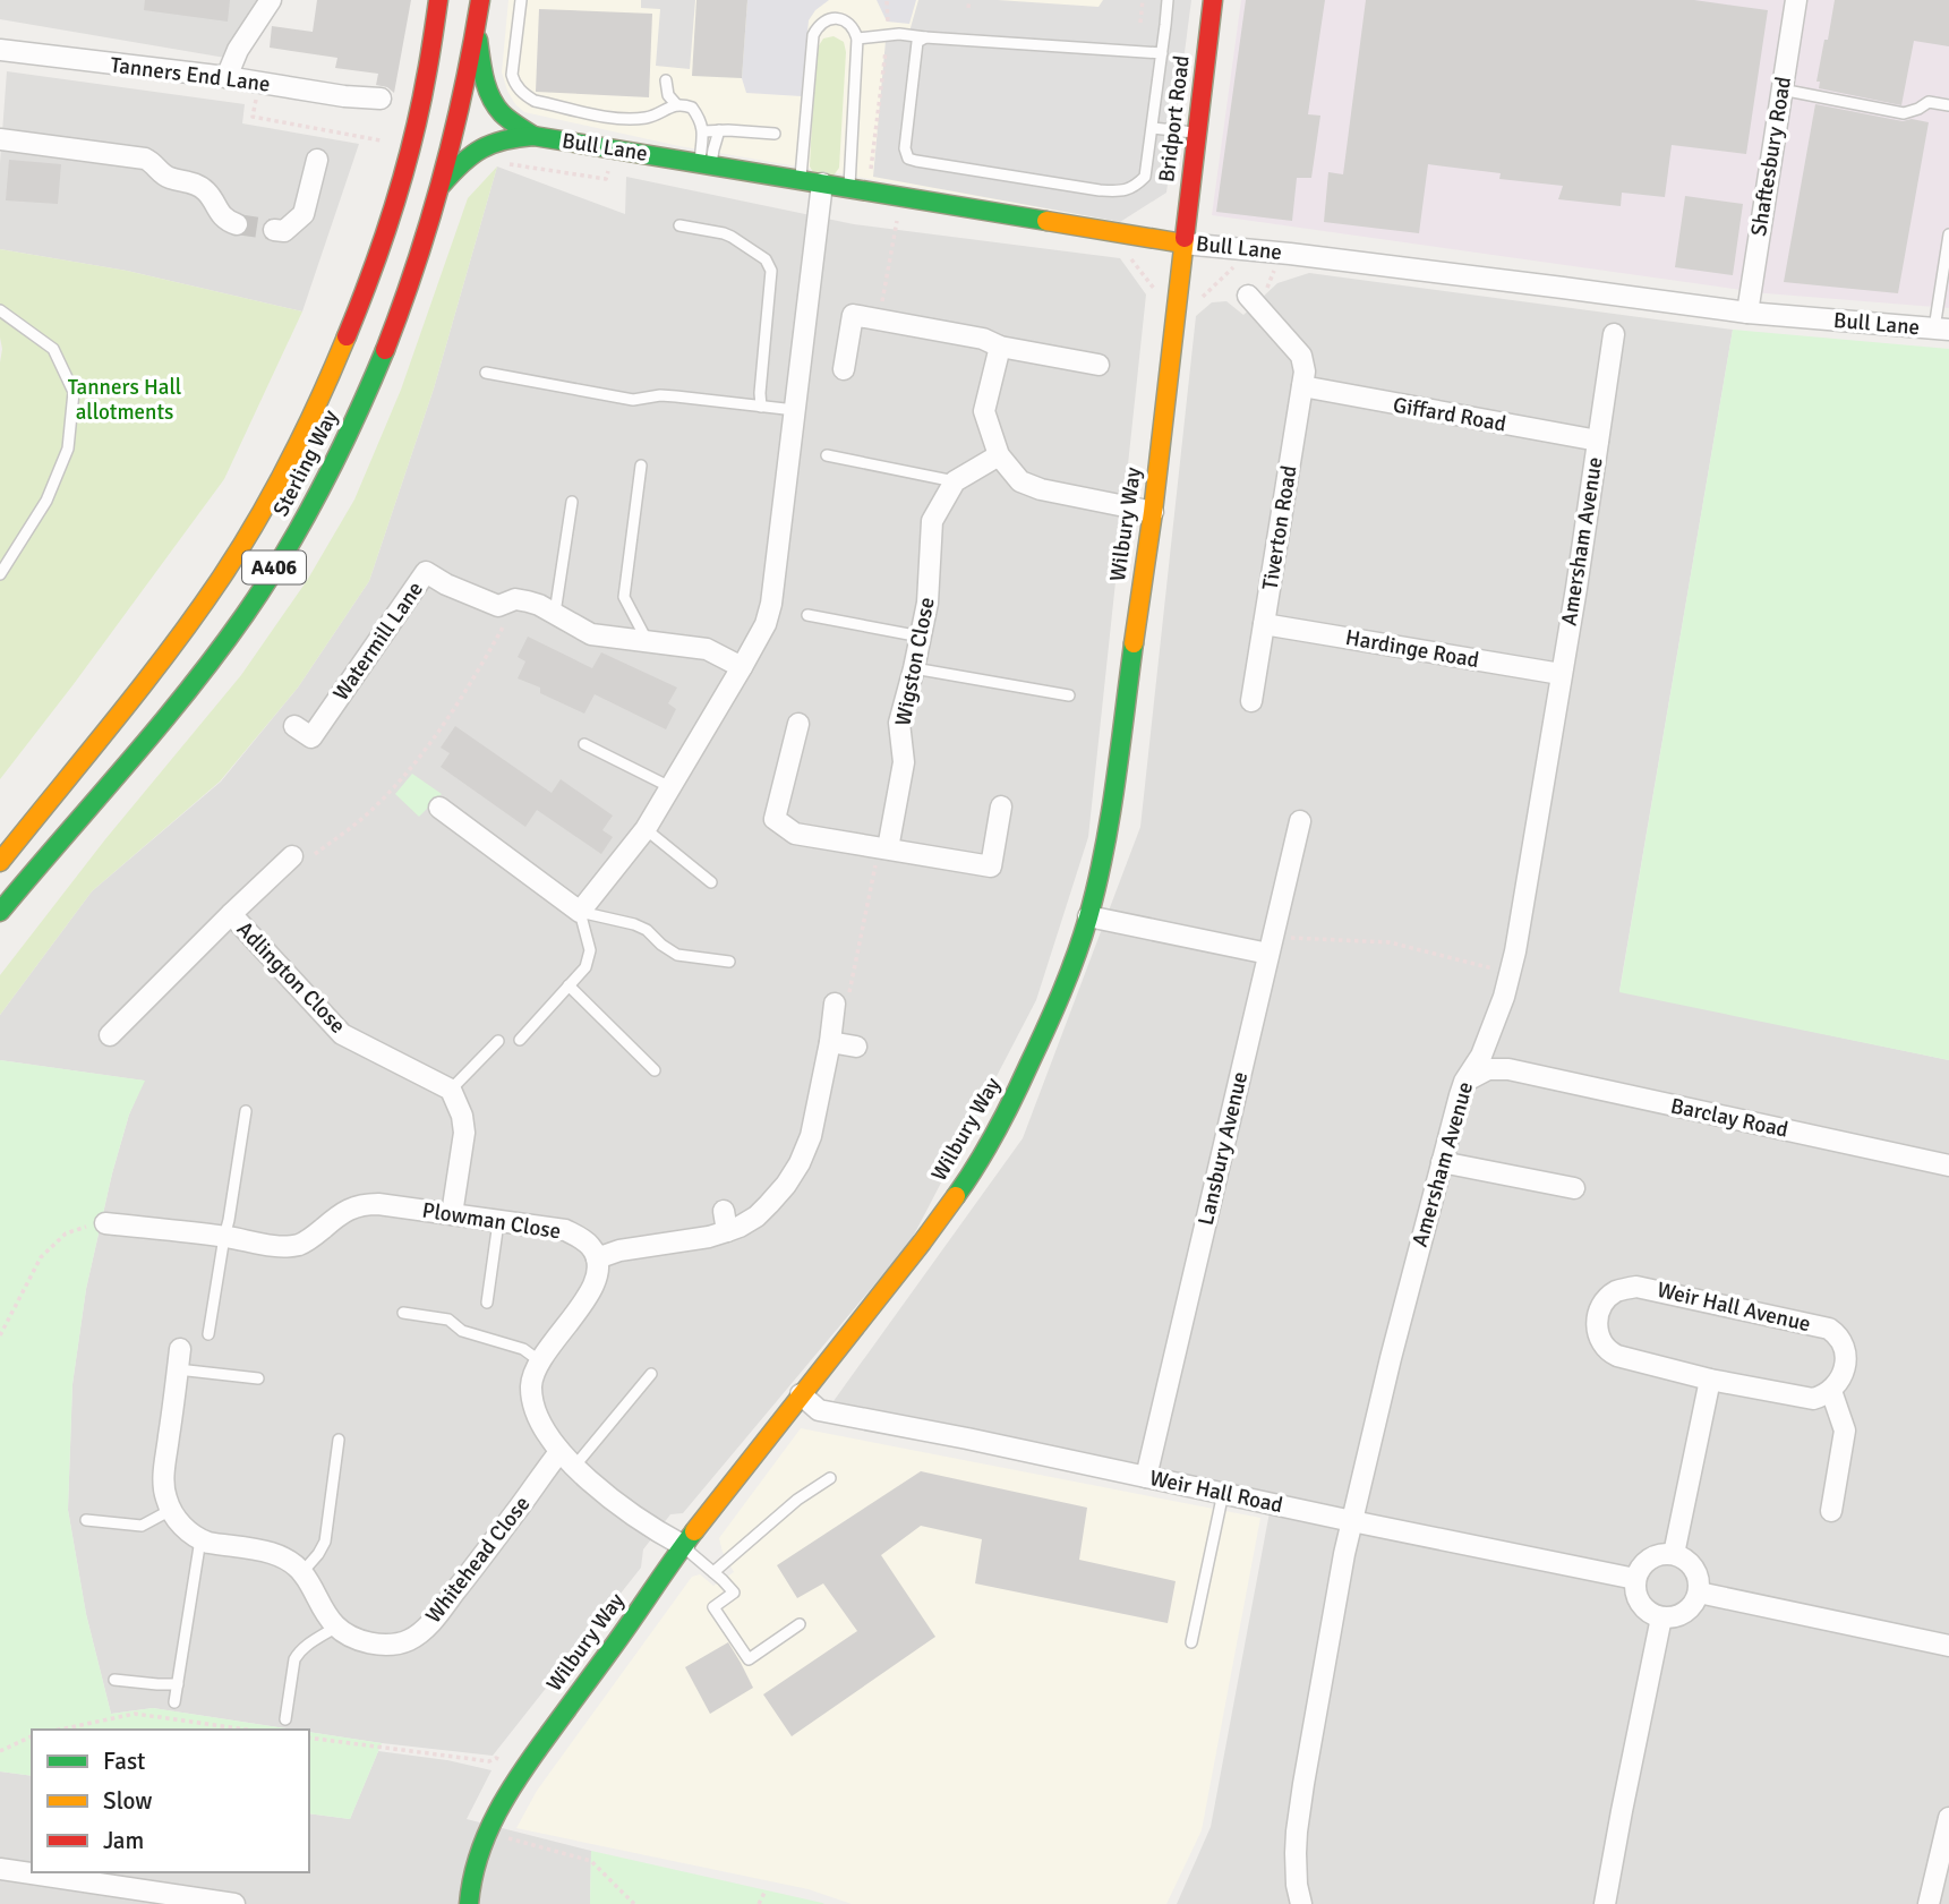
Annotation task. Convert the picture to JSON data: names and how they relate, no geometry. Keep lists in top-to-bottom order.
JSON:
{
  "streets": {
    "main road": [
      "Bridport Road",
      "Bull Lane",
      "Sterling Way",
      "Wilbury Way",
      "A406"
    ],
    "street": [
      "Tanners End Lane",
      "Shaftesbury Road",
      "Giffard Road",
      "Tiverton Road",
      "Amersham Avenue",
      "Watermill Lane",
      "Hardinge Road",
      "Wigston Close",
      "Adlington Close",
      "Barclay Road",
      "Lansbury Avenue",
      "Plowman Close",
      "Weir Hall Avenue",
      "Weir Hall Road",
      "Whitehead Close"
    ]
  },
  "crossings": [
    ["Bridport Road", "Bull Lane"],
    ["Bridport Road", "Wilbury Way"],
    ["Bull Lane", "Shaftesbury Road"],
    ["Bull Lane", "Wilbury Way"],
    ["Giffard Road", "Tiverton Road"],
    ["Giffard Road", "Amersham Avenue"],
    ["Wilbury Way", "Weir Hall Road"],
    ["Tiverton Road", "Hardinge Road"],
    ["Amersham Avenue", "Hardinge Road"],
    ["Amersham Avenue", "Barclay Road"],
    ["Amersham Avenue", "Weir Hall Road"],
    ["Lansbury Avenue", "Weir Hall Road"]
  ],
  "parks": ["Tanners Hall allotments"],
  "legend": ["Fast", "Slow", "Jam"]
}
